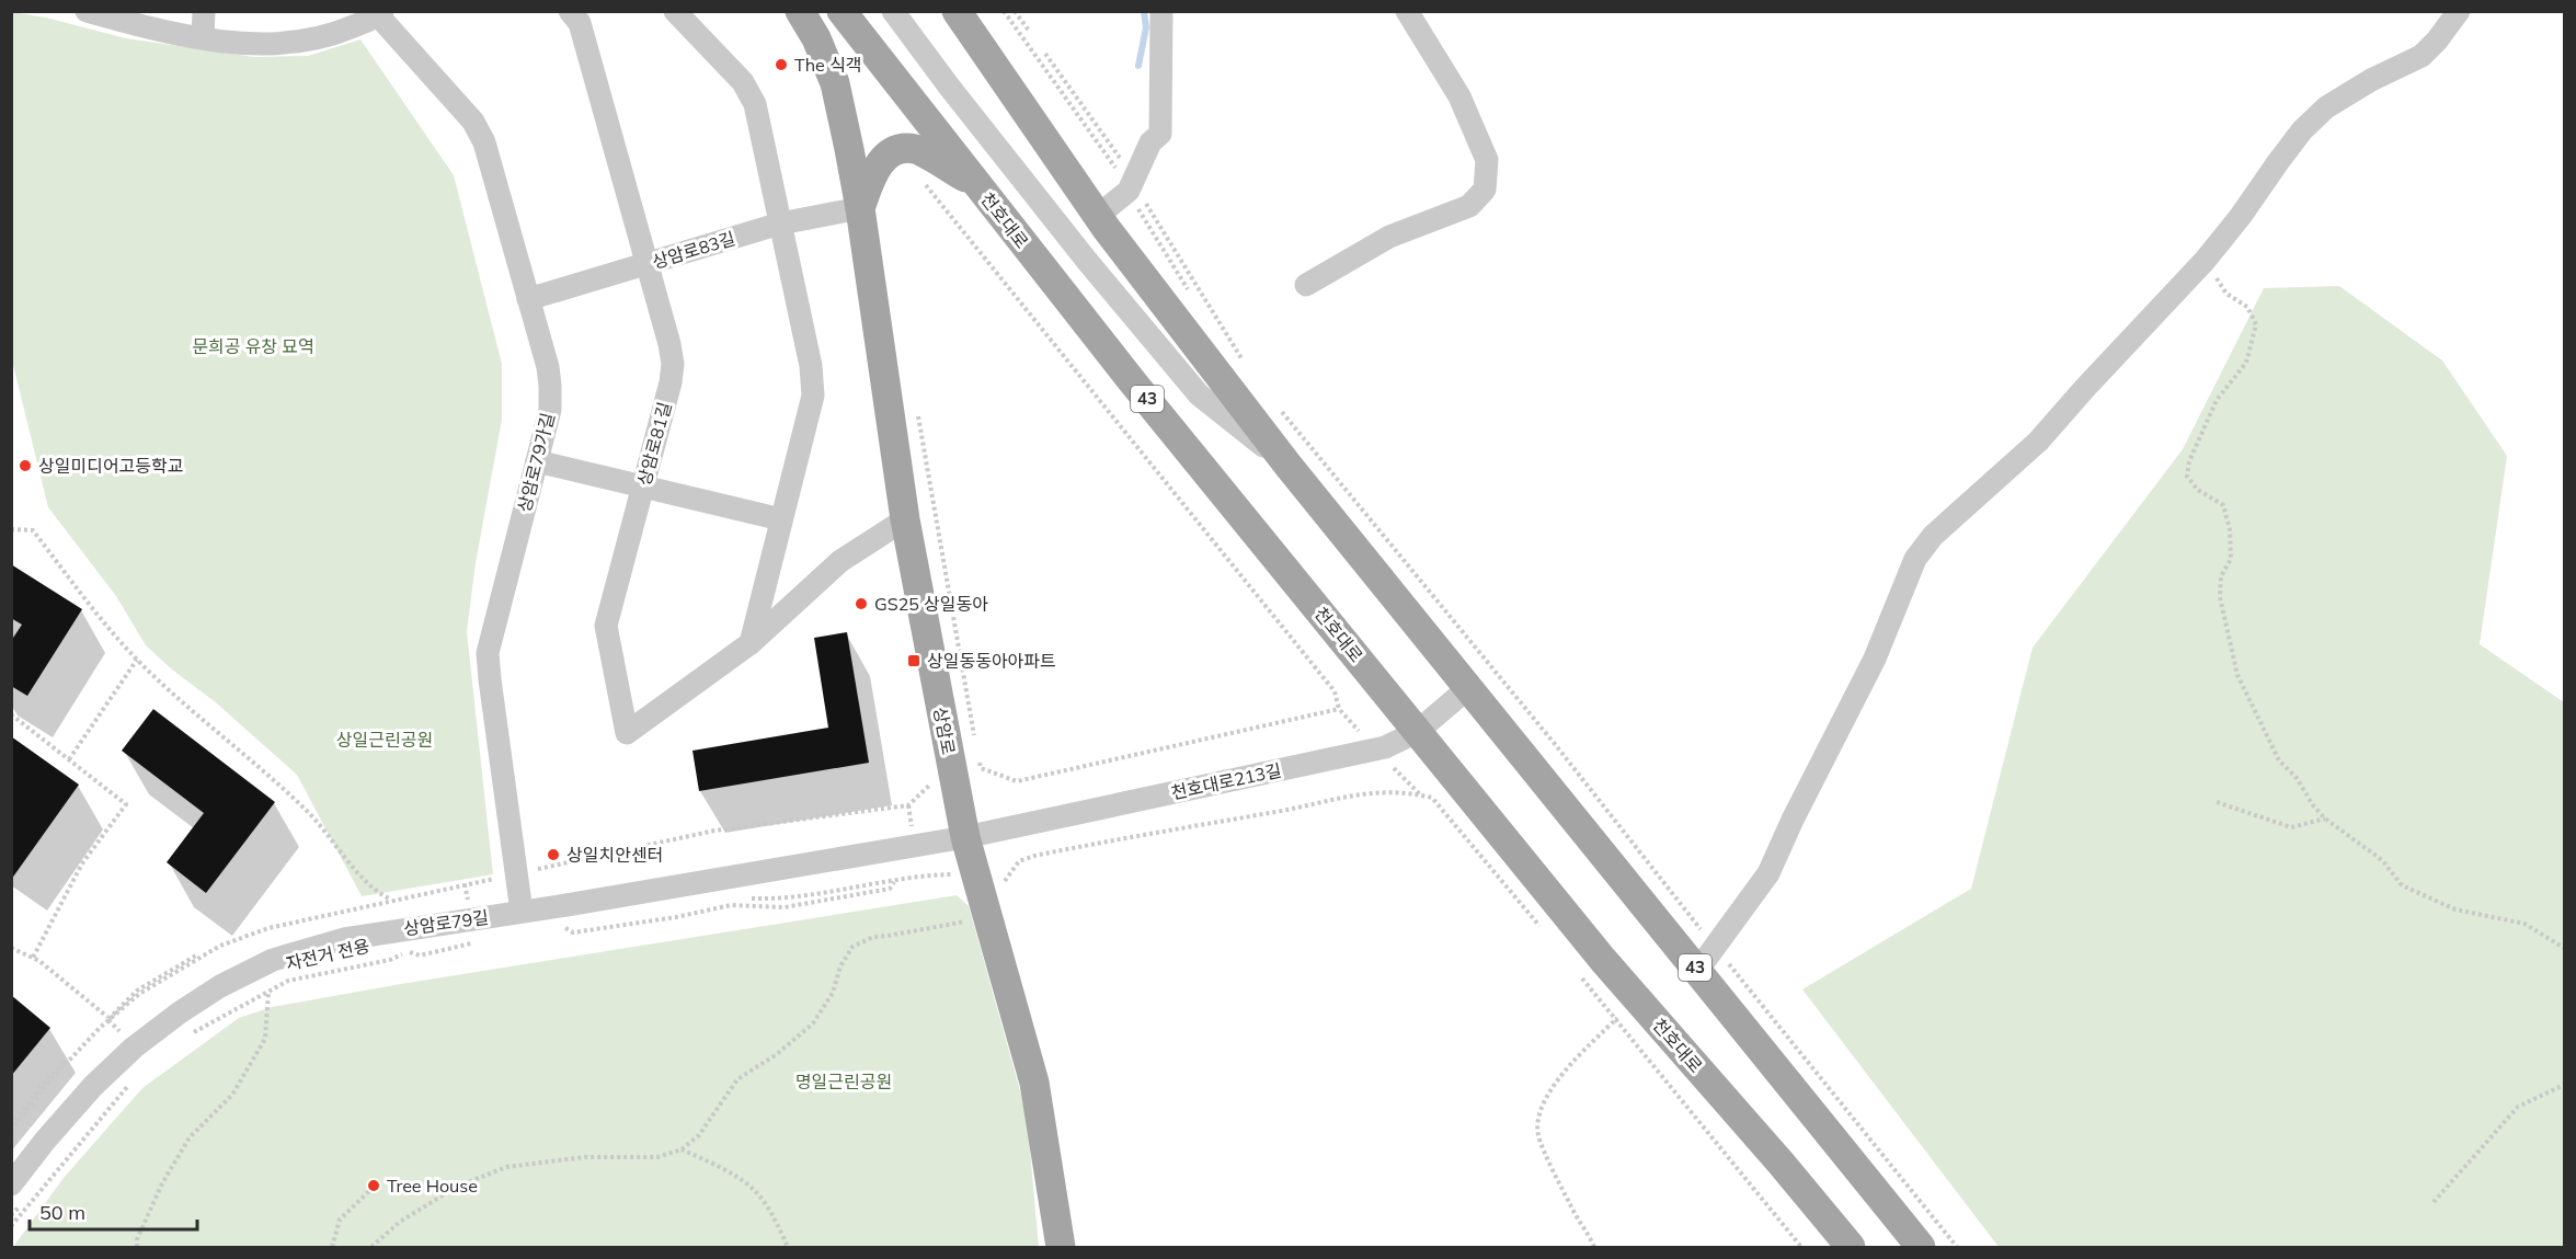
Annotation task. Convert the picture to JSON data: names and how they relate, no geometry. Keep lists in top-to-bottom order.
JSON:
{
  "streets": {
    "main road": ["천호대로", "43", "상암로"],
    "street": [
      "상암로83길",
      "상암로81길",
      "상암로79가길",
      "천호대로213길",
      "상암로79길"
    ],
    "path": ["자전거 전용"]
  },
  "crossings": [
    ["천호대로", "천호대로213길"],
    ["상암로83길", "상암로81길"],
    ["상암로83길", "상암로79가길"],
    ["상암로83길", "상암로"],
    ["43", "천호대로213길"],
    ["상암로81길", "상암로"],
    ["상암로79가길", "상암로79길"],
    ["상암로", "천호대로213길"],
    ["상암로", "상암로79길"],
    ["천호대로213길", "상암로79길"]
  ],
  "parks": ["문희공 유창 묘역", "상일근린공원", "명일근린공원"],
  "places": {
    "other": [
      "The 식객",
      "상일미디어고등학교",
      "GS25 상일동아",
      "상일치안센터",
      "Tree House"
    ],
    "transit": ["상일동동아아파트"]
  },
  "scale_bar": "50 m"
}
